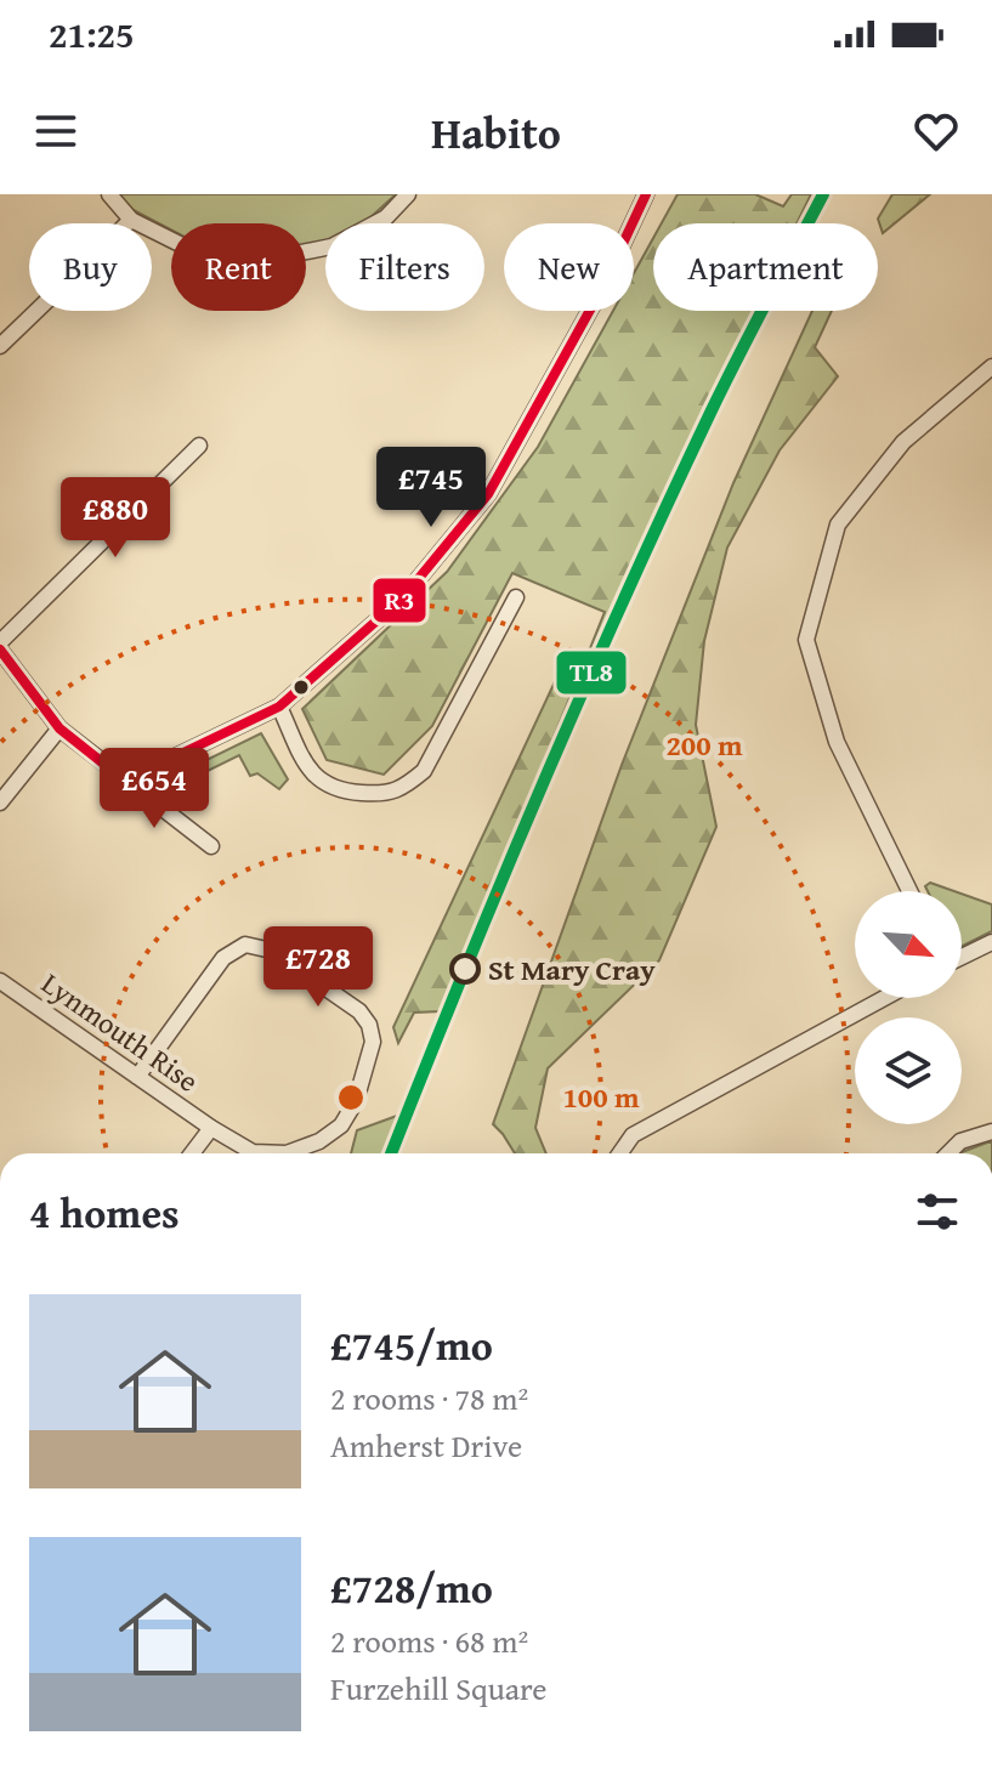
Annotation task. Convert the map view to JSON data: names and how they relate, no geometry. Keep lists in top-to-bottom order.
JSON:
{
  "streets": {
    "street": ["Lynmouth Rise"]
  },
  "places": ["St Mary Cray"],
  "lines": ["transit line TL8", "transit line R3"],
  "north": "bottom right",
  "page": {
    "status": "21:25",
    "header": "Habito",
    "chip": [
      "Buy",
      "Rent",
      "Filters",
      "New",
      "Apartment"
    ],
    "price": [
      "£745",
      "£880",
      "£654",
      "£728"
    ],
    "heading": "4 homes",
    "list": [
      {
        "name": "£745/mo",
        "note": "2 rooms · 78 m² · Amherst Drive"
      },
      {
        "name": "£728/mo",
        "note": "2 rooms · 68 m² · Furzehill Square"
      }
    ]
  },
  "rings": ["200 m", "100 m"]
}
